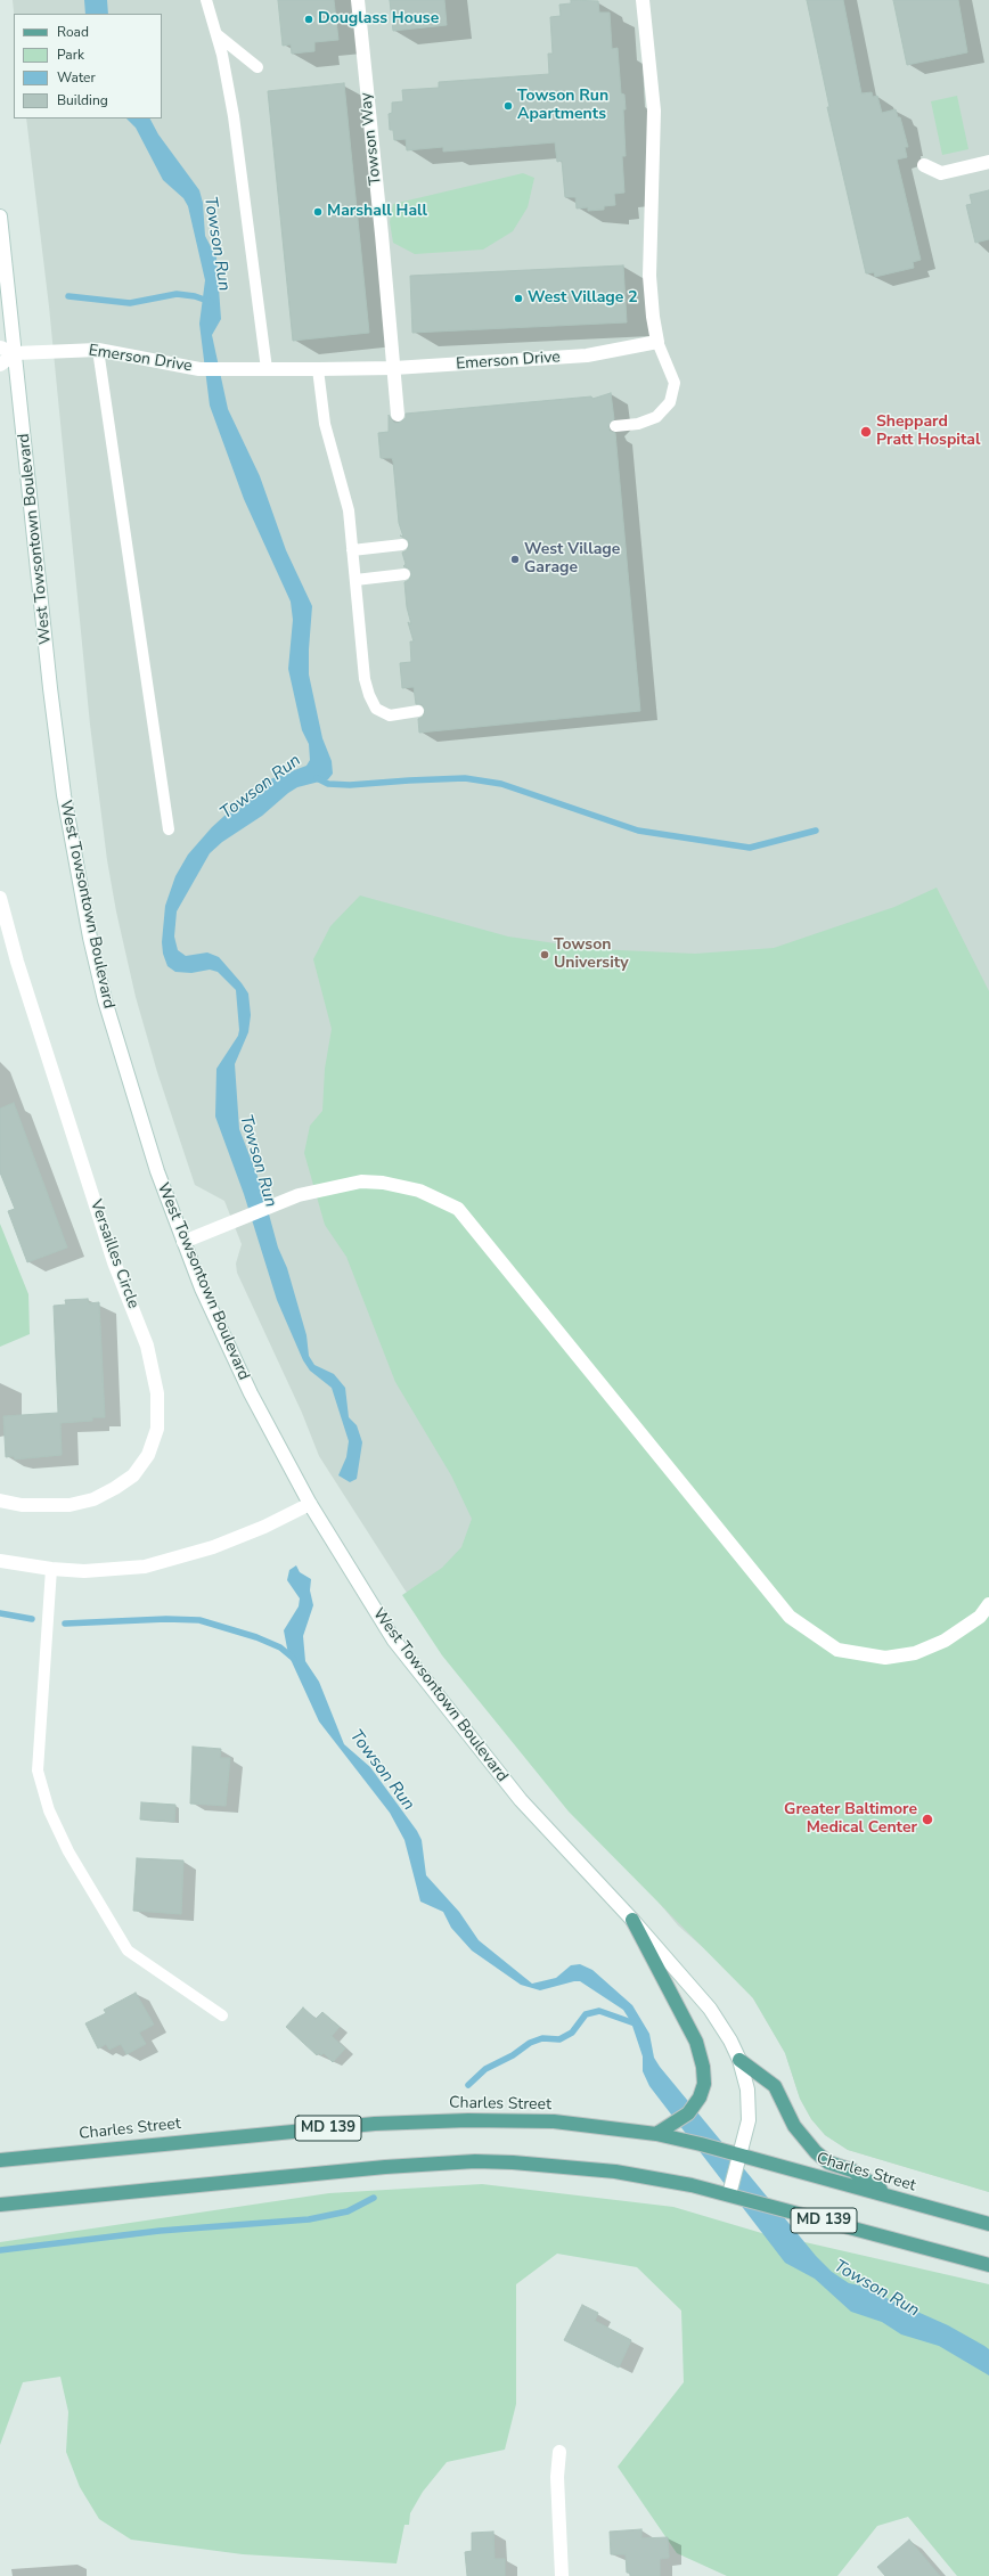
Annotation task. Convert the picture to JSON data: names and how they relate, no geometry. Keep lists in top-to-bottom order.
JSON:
{
  "streets": {
    "main road": ["Charles Street", "MD 139"],
    "street": [
      "Towson Way",
      "Emerson Drive",
      "West Towsontown Boulevard",
      "Versailles Circle"
    ]
  },
  "crossings": [
    ["Towson Way", "Emerson Drive"],
    ["Emerson Drive", "West Towsontown Boulevard"],
    ["West Towsontown Boulevard", "Charles Street"],
    ["West Towsontown Boulevard", "MD 139"]
  ],
  "water": ["Towson Run"],
  "places": [
    "Douglass House",
    "Towson Run Apartments",
    "Marshall Hall",
    "West Village 2",
    "Sheppard Pratt Hospital",
    "West Village Garage",
    "Towson University",
    "Greater Baltimore Medical Center"
  ],
  "legend": [
    "Road",
    "Park",
    "Water",
    "Building"
  ]
}
